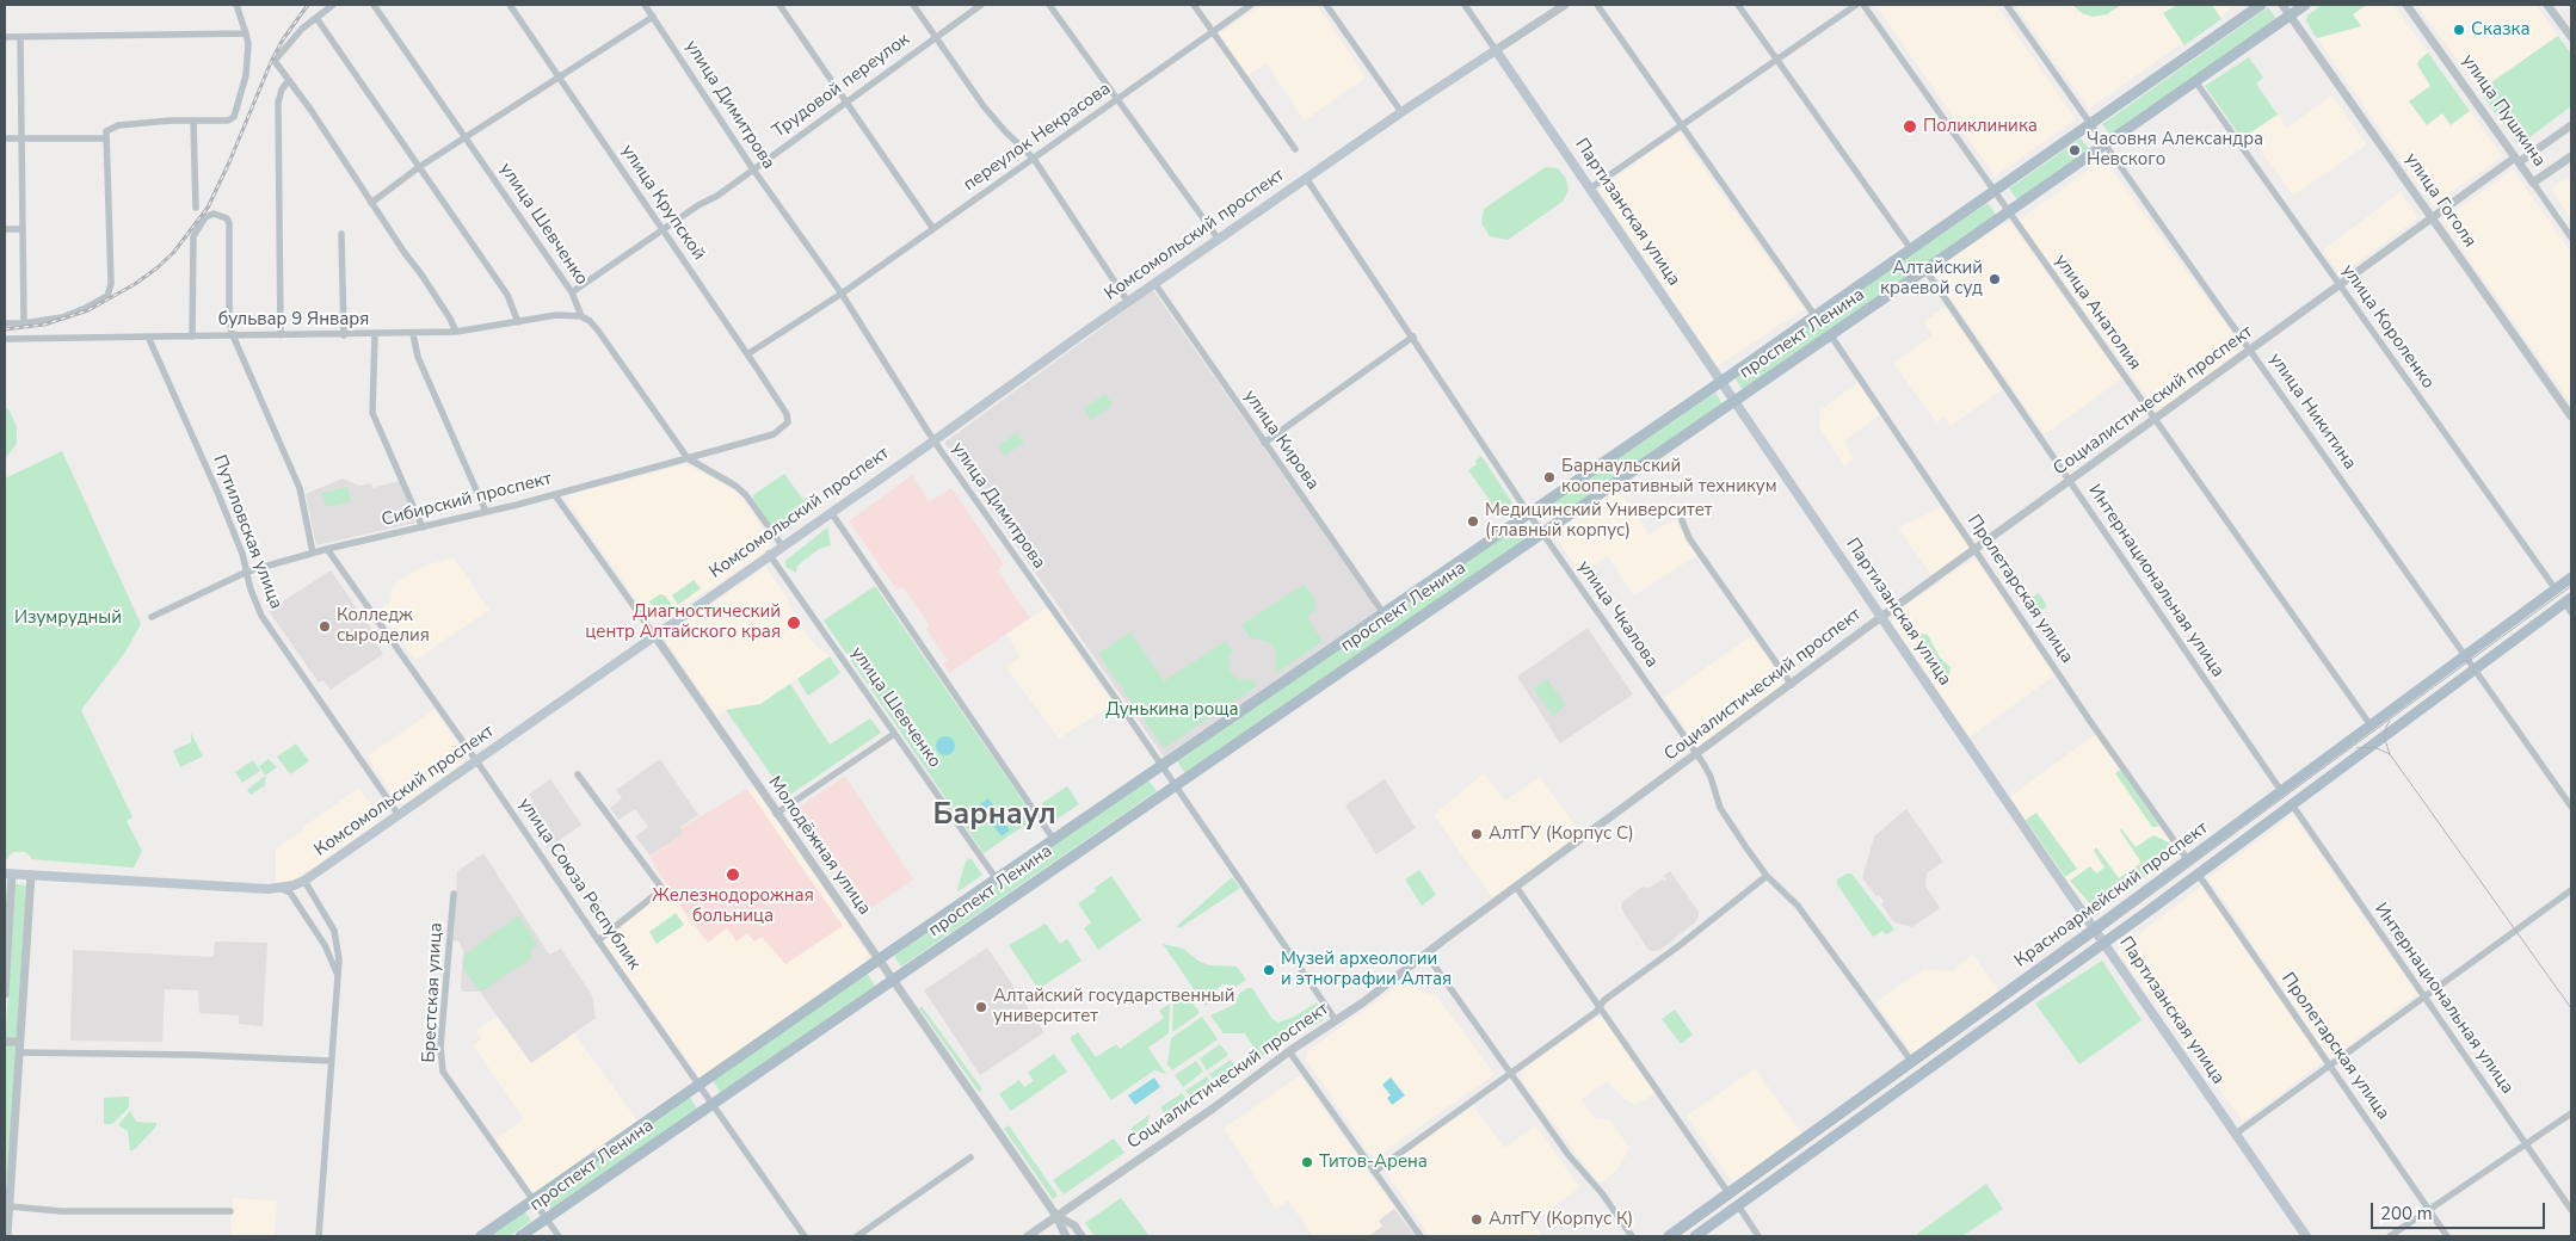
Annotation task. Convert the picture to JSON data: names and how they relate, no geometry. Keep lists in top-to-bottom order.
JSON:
{
  "streets": {
    "main road": [
      "Партизанская улица",
      "Комсомольский проспект",
      "проспект Ленина",
      "Красноармейский проспект"
    ],
    "street": [
      "Трудовой переулок",
      "улица Димитрова",
      "улица Пушкина",
      "переулок Некрасова",
      "улица Гоголя",
      "улица Крупской",
      "улица Шевченко",
      "улица Анатолия",
      "бульвар 9 Января",
      "улица Короленко",
      "Социалистический проспект",
      "улица Никитина",
      "улица Кирова",
      "Сибирский проспект",
      "Путиловская улица",
      "Интернациональная улица",
      "Пролетарская улица",
      "улица Чкалова",
      "Молодёжная улица",
      "улица Союза Республик",
      "Брестская улица"
    ]
  },
  "crossings": [
    ["Трудовой переулок", "улица Димитрова"],
    ["Трудовой переулок", "улица Крупской"],
    ["Трудовой переулок", "улица Шевченко"],
    ["улица Димитрова", "переулок Некрасова"],
    ["улица Димитрова", "Комсомольский проспект"],
    ["улица Димитрова", "проспект Ленина"],
    ["улица Димитрова", "Социалистический проспект"],
    ["улица Пушкина", "Социалистический проспект"],
    ["переулок Некрасова", "улица Крупской"],
    ["улица Гоголя", "проспект Ленина"],
    ["улица Гоголя", "Социалистический проспект"],
    ["улица Крупской", "Сибирский проспект"],
    ["Партизанская улица", "Комсомольский проспект"],
    ["Партизанская улица", "проспект Ленина"],
    ["Партизанская улица", "Социалистический проспект"],
    ["Партизанская улица", "Красноармейский проспект"],
    ["улица Шевченко", "Комсомольский проспект"],
    ["улица Шевченко", "бульвар 9 Января"],
    ["улица Шевченко", "проспект Ленина"],
    ["улица Шевченко", "Сибирский проспект"],
    ["Комсомольский проспект", "улица Кирова"],
    ["Комсомольский проспект", "Путиловская улица"],
    ["Комсомольский проспект", "улица Чкалова"],
    ["Комсомольский проспект", "Молодёжная улица"],
    ["Комсомольский проспект", "улица Союза Республик"],
    ["улица Анатолия", "проспект Ленина"],
    ["улица Анатолия", "Социалистический проспект"],
    ["улица Анатолия", "Красноармейский проспект"],
    ["бульвар 9 Января", "Путиловская улица"],
    ["улица Короленко", "проспект Ленина"],
    ["улица Короленко", "Социалистический проспект"],
    ["улица Короленко", "Красноармейский проспект"],
    ["проспект Ленина", "улица Никитина"],
    ["проспект Ленина", "улица Кирова"],
    ["проспект Ленина", "Интернациональная улица"],
    ["проспект Ленина", "Пролетарская улица"],
    ["проспект Ленина", "улица Чкалова"],
    ["проспект Ленина", "Молодёжная улица"],
    ["проспект Ленина", "улица Союза Республик"],
    ["проспект Ленина", "Брестская улица"],
    ["Социалистический проспект", "улица Никитина"],
    ["Социалистический проспект", "Интернациональная улица"],
    ["Социалистический проспект", "Пролетарская улица"],
    ["Социалистический проспект", "улица Чкалова"],
    ["Социалистический проспект", "Молодёжная улица"],
    ["улица Никитина", "Красноармейский проспект"],
    ["Сибирский проспект", "Путиловская улица"],
    ["Сибирский проспект", "Молодёжная улица"],
    ["Сибирский проспект", "улица Союза Республик"],
    ["Интернациональная улица", "Красноармейский проспект"],
    ["Пролетарская улица", "Красноармейский проспект"],
    ["улица Чкалова", "Красноармейский проспект"]
  ],
  "districts": ["Барнаул"],
  "parks": ["Изумрудный", "Дунькина роща"],
  "places": [
    "Сказка",
    "Поликлиника",
    "Часовня Александра Невского",
    "Алтайский краевой суд",
    "Барнаульский кооперативный техникум",
    "Медицинский Университет (главный корпус)",
    "Диагностический центр Алтайского края",
    "Колледж сыроделия",
    "АлтГУ (Корпус С)",
    "Железнодорожная больница",
    "Музей археологии и этнографии Алтая",
    "Алтайский государственный университет",
    "Титов-Арена",
    "АлтГУ (Корпус К)"
  ],
  "scale_bar": "200 m"
}
